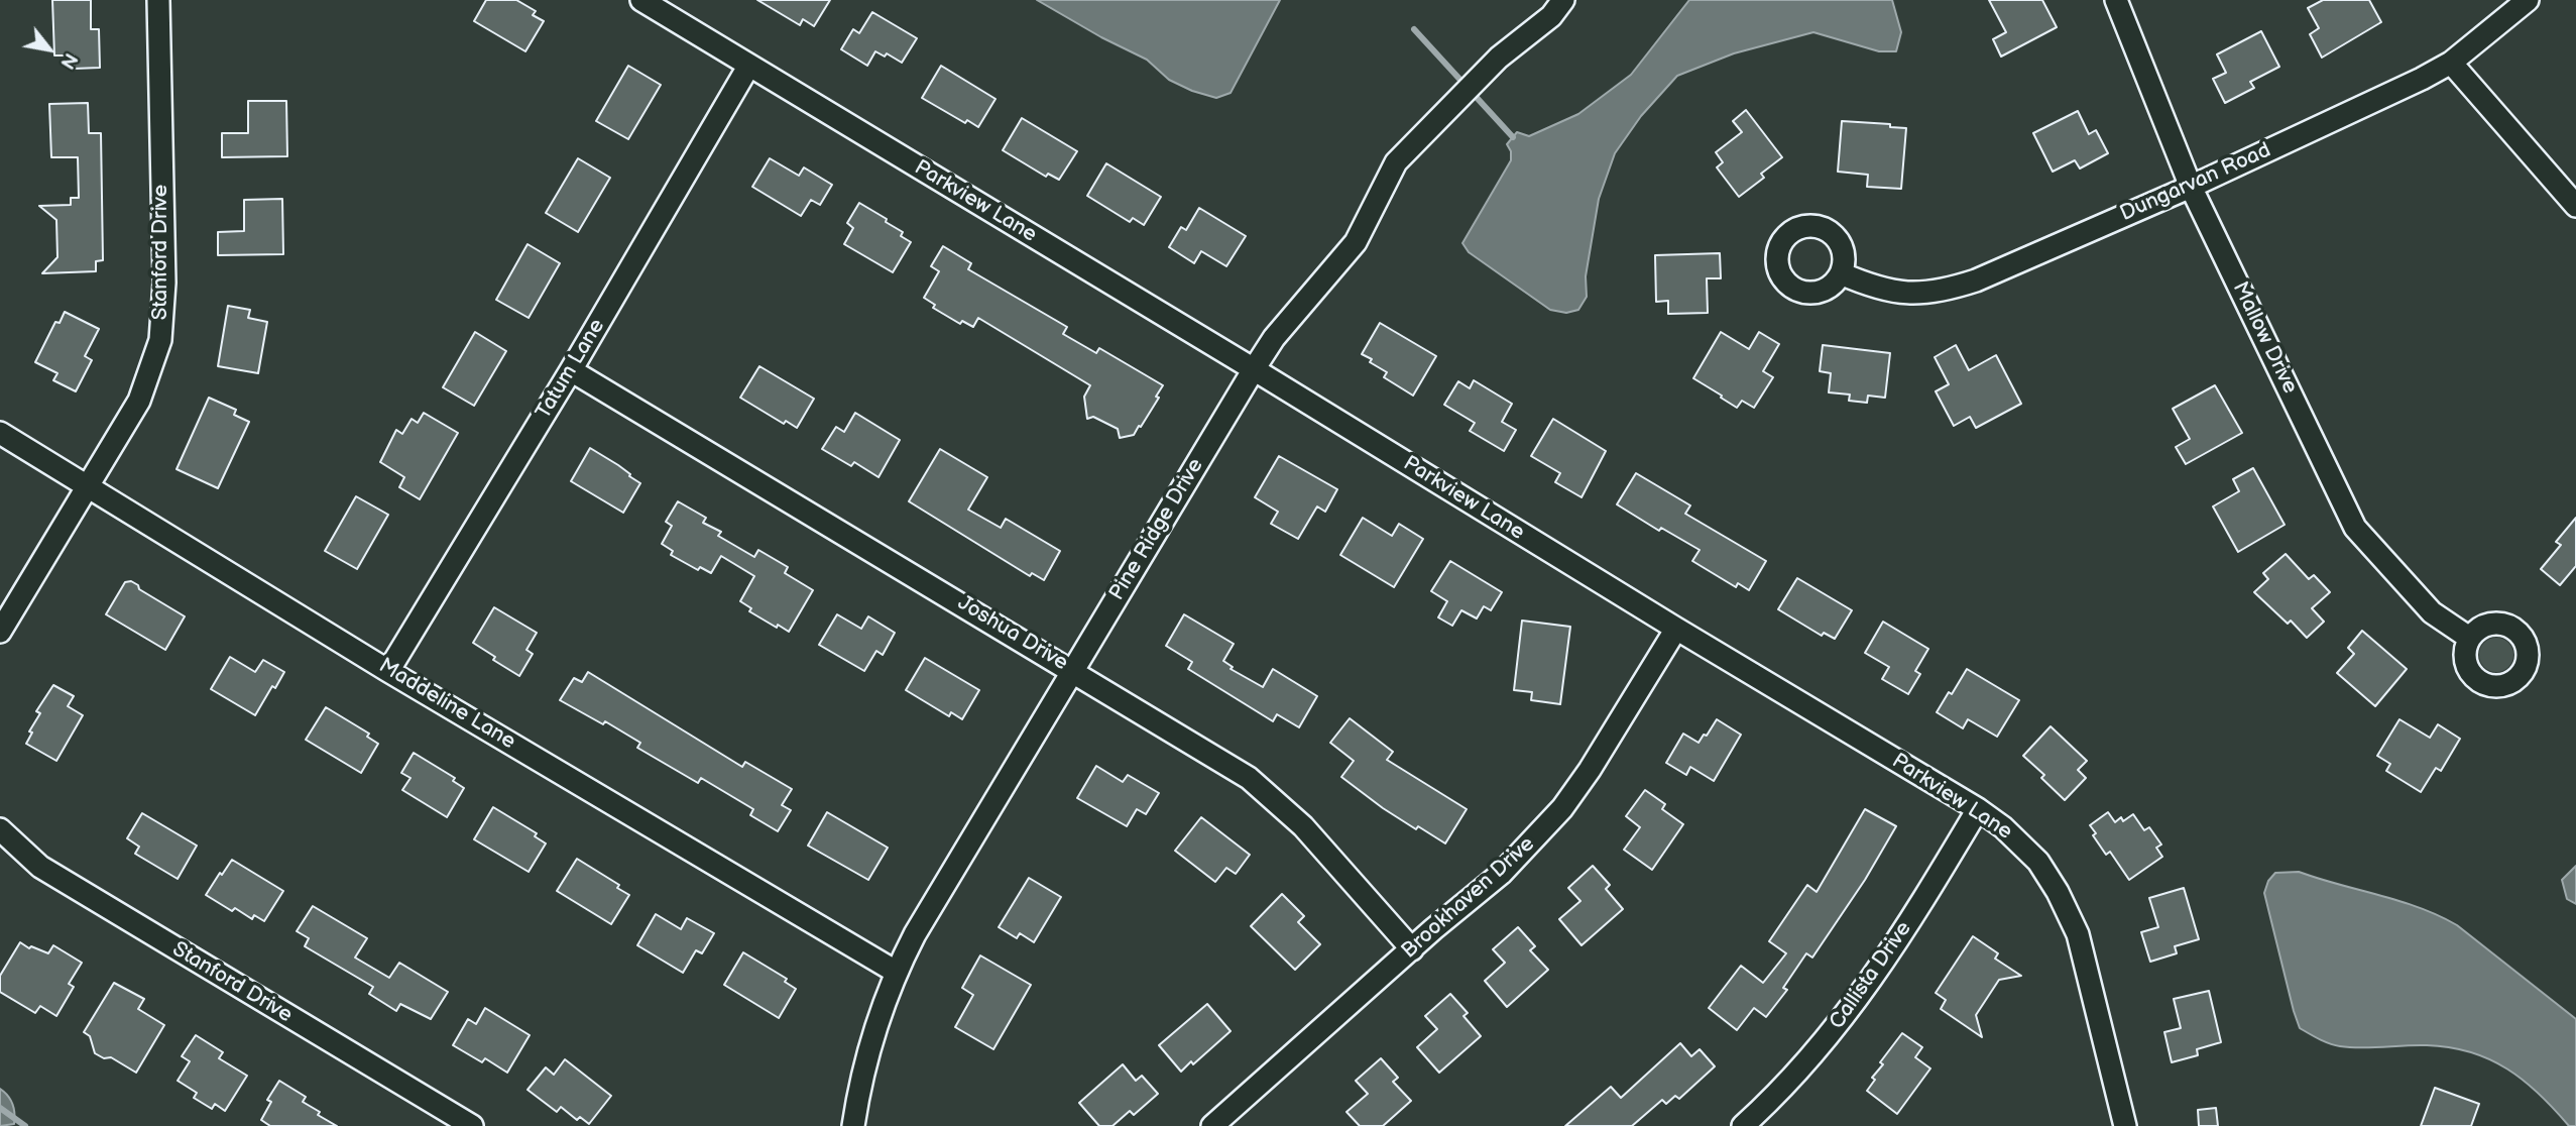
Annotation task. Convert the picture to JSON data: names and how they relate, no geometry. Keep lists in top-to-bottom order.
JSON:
{
  "streets": {
    "street": [
      "Dungarvan Road",
      "Parkview Lane",
      "Stanford Drive",
      "Mallow Drive",
      "Tatum Lane",
      "Pine Ridge Drive",
      "Joshua Drive",
      "Maddeline Lane",
      "Brookhaven Drive",
      "Callista Drive"
    ]
  },
  "crossings": [
    ["Dungarvan Road", "Mallow Drive"],
    ["Parkview Lane", "Tatum Lane"],
    ["Parkview Lane", "Pine Ridge Drive"],
    ["Parkview Lane", "Brookhaven Drive"],
    ["Parkview Lane", "Callista Drive"],
    ["Stanford Drive", "Maddeline Lane"],
    ["Tatum Lane", "Joshua Drive"],
    ["Tatum Lane", "Maddeline Lane"],
    ["Pine Ridge Drive", "Joshua Drive"],
    ["Pine Ridge Drive", "Maddeline Lane"],
    ["Joshua Drive", "Brookhaven Drive"]
  ],
  "north": "bottom right"
}
